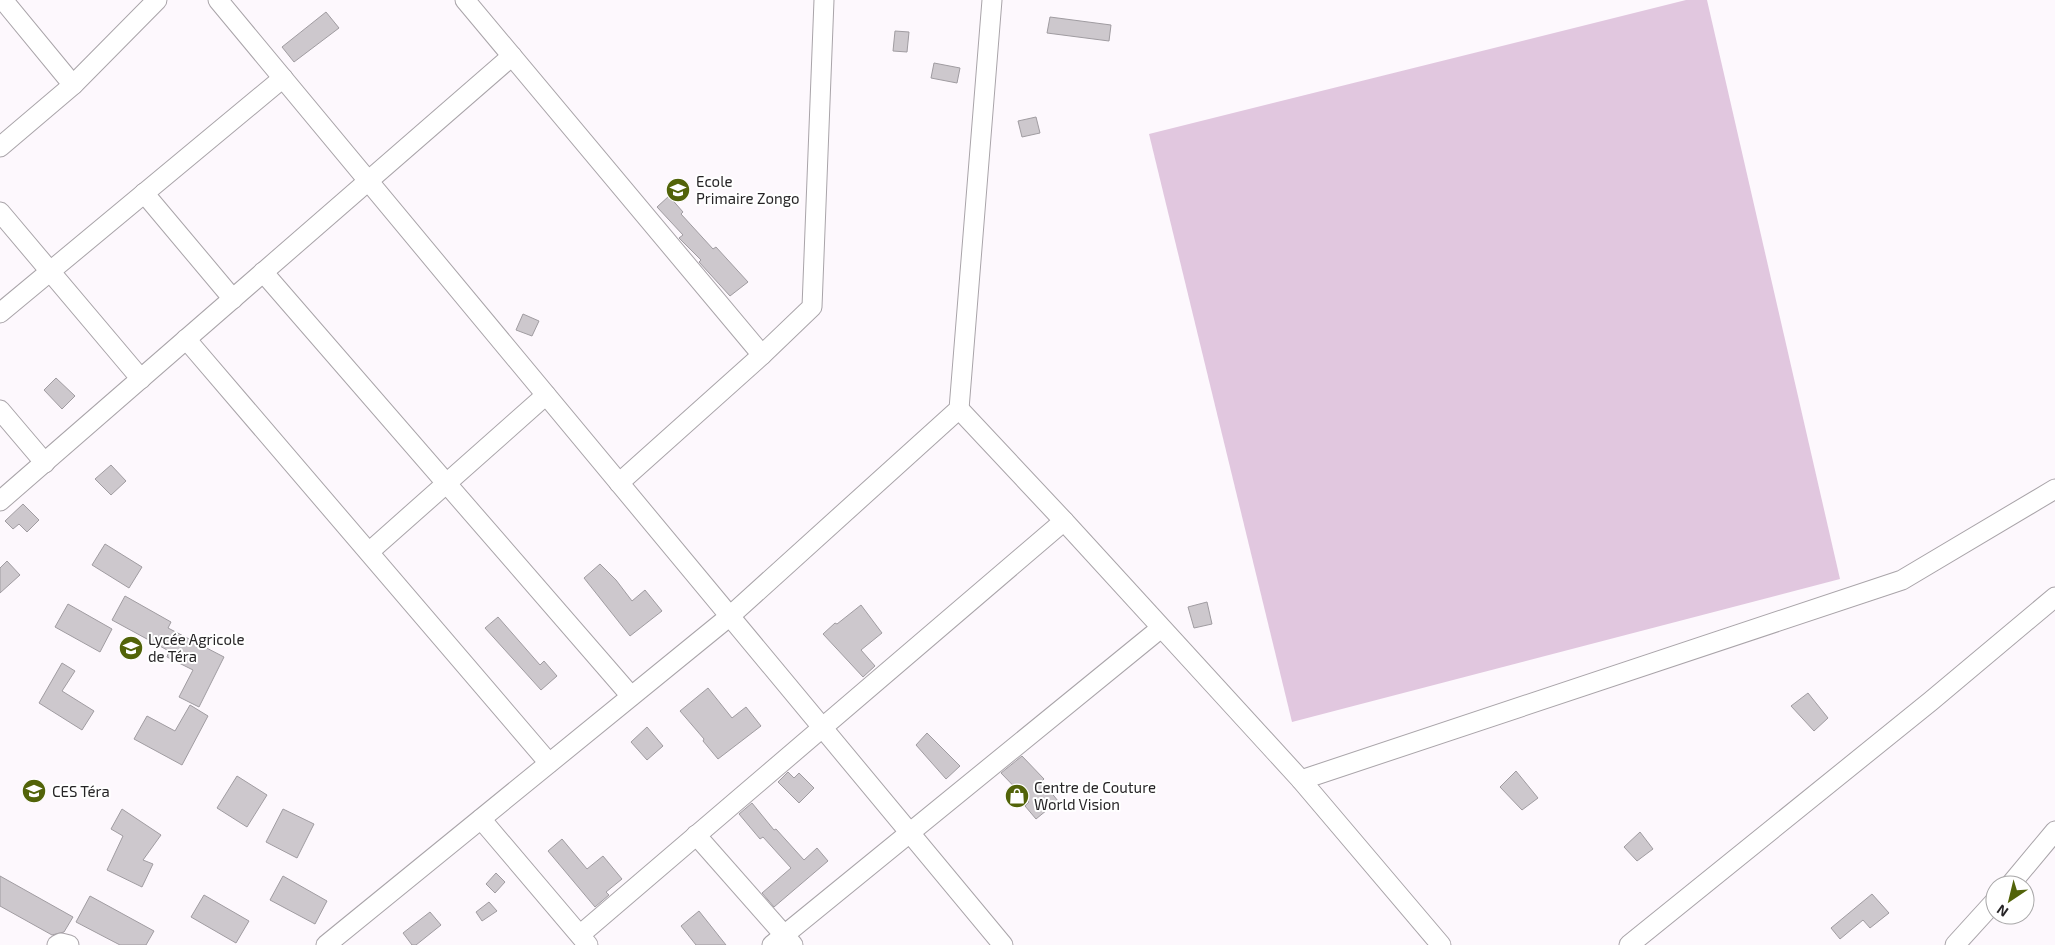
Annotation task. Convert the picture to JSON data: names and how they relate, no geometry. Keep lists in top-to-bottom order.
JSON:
{
  "places": {
    "school or university": ["Ecole Primaire Zongo", "Lycée Agricole de Téra", "CES Téra"],
    "shop": ["Centre de Couture World Vision"]
  },
  "north": "bottom left"
}
